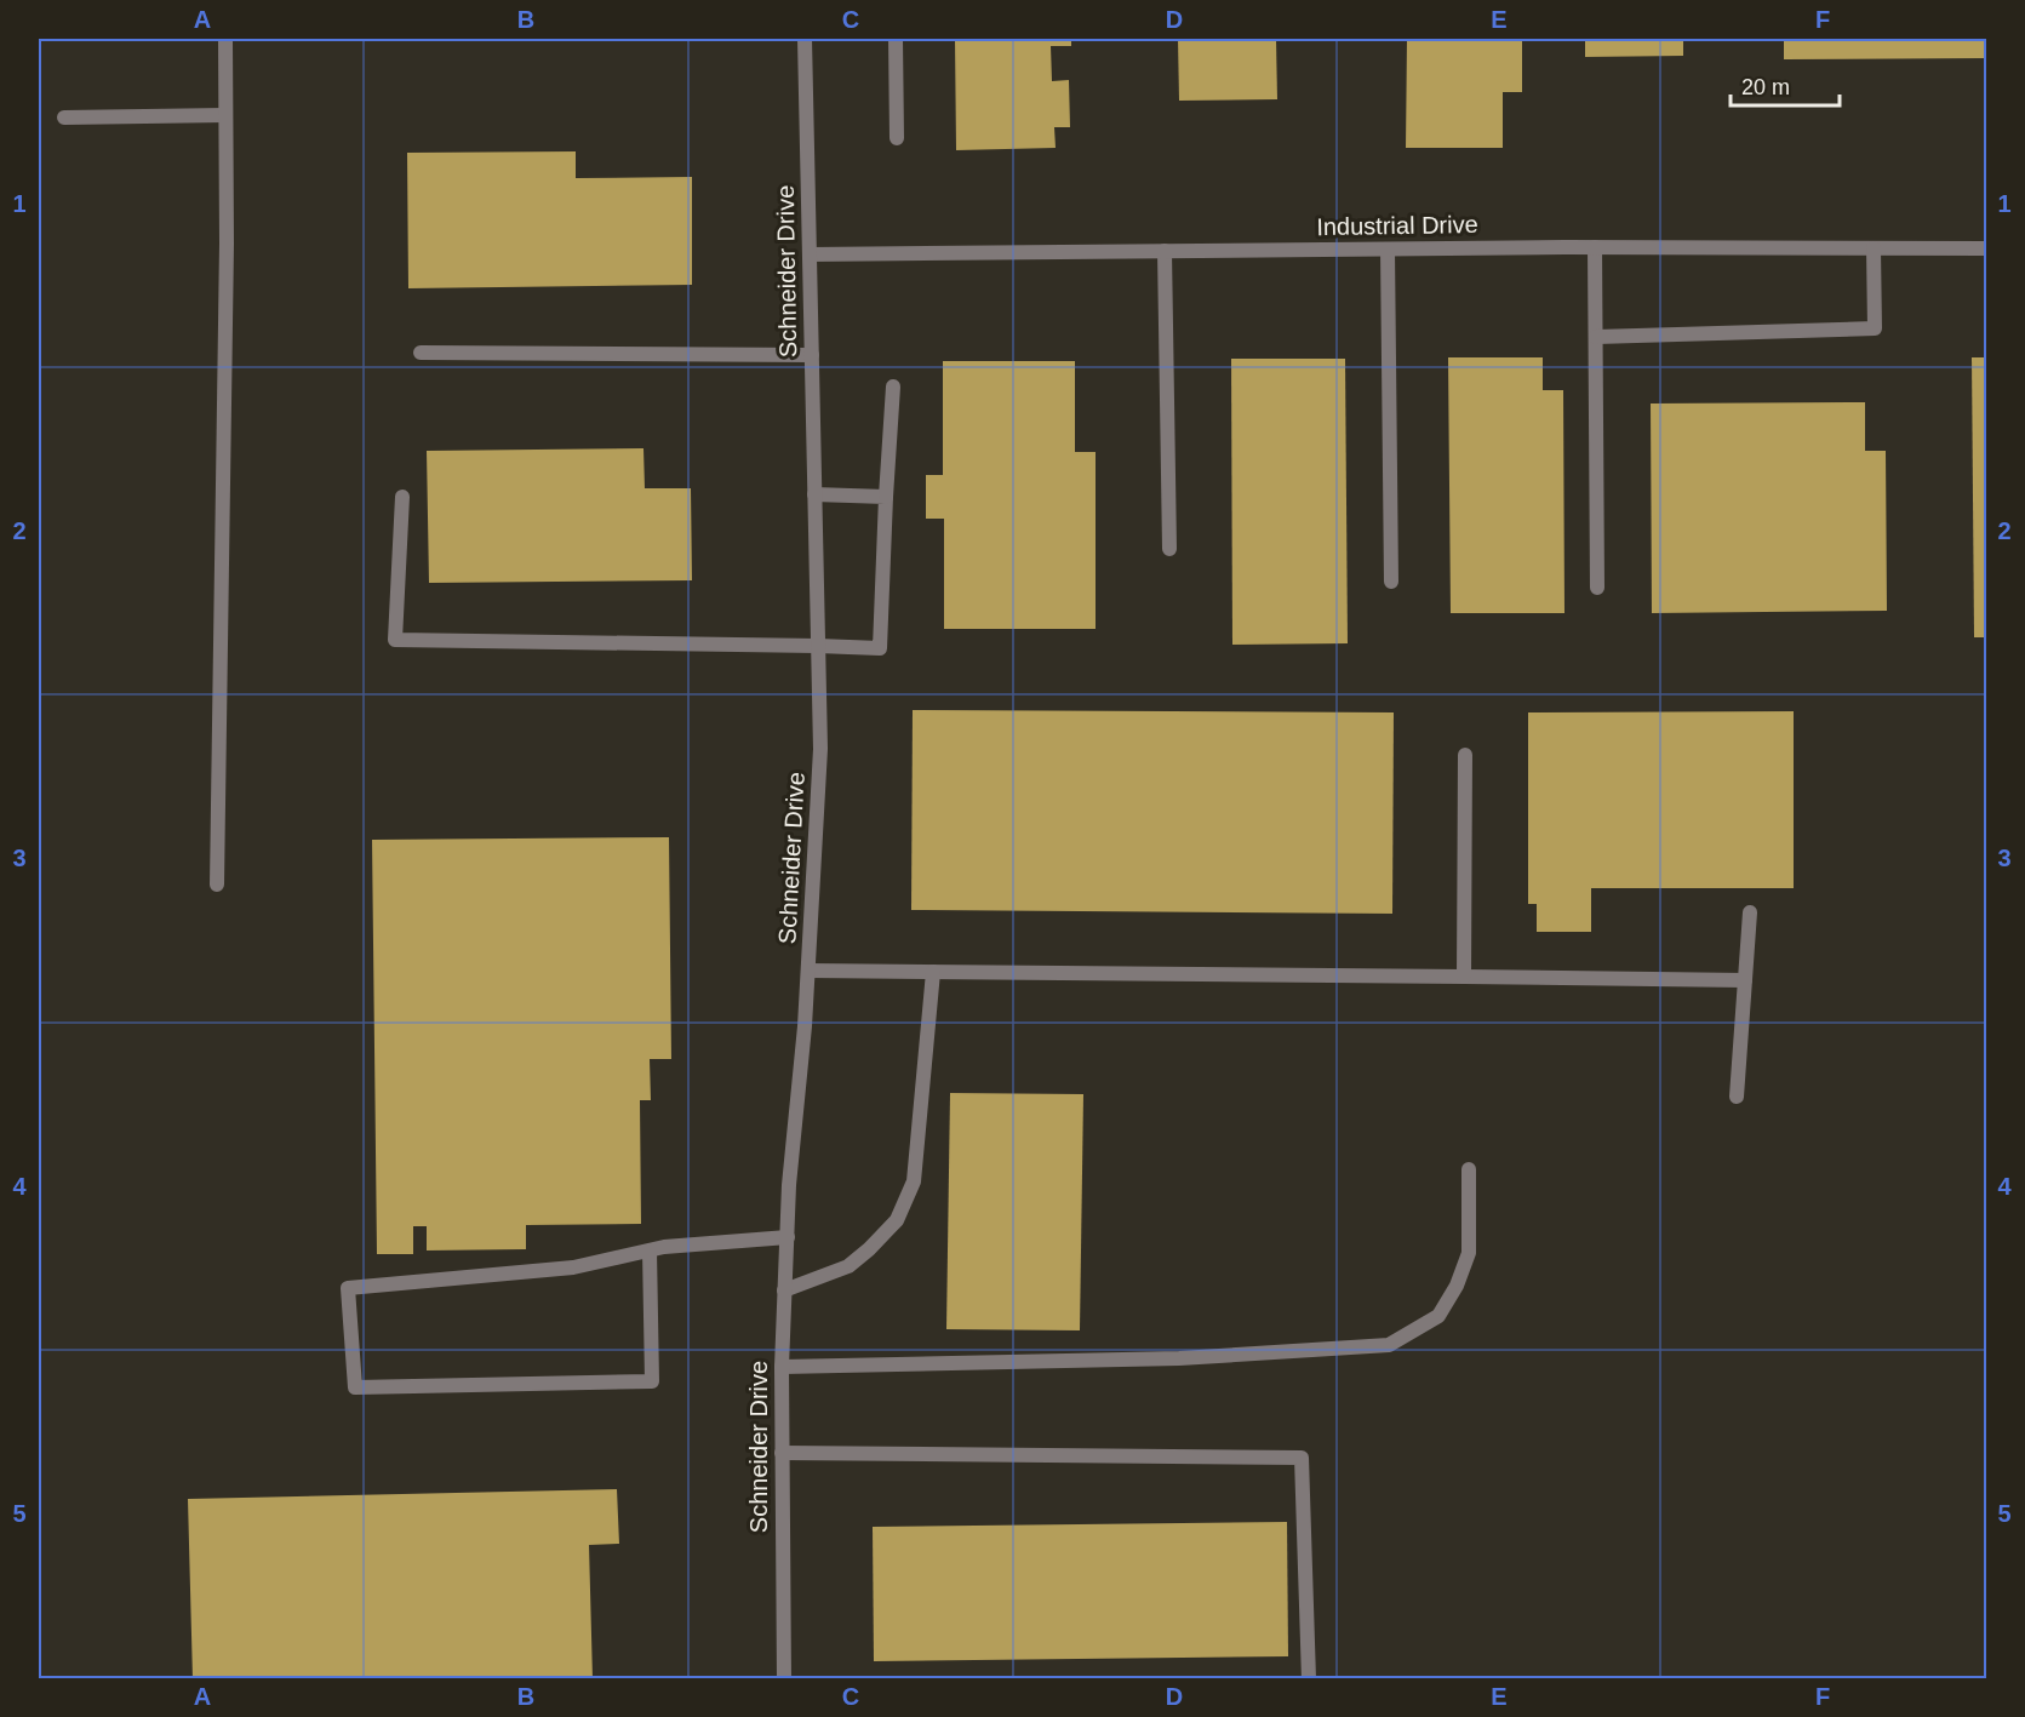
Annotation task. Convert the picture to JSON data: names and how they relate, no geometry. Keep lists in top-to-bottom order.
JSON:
{
  "streets": {
    "lane": ["Industrial Drive", "Schneider Drive"]
  },
  "crossings": [
    ["Industrial Drive", "Schneider Drive"]
  ],
  "scale_bar": "20 m",
  "grid": {
    "columns": [
      "A",
      "B",
      "C",
      "D",
      "E",
      "F"
    ],
    "rows": [
      "1",
      "2",
      "3",
      "4",
      "5"
    ]
  }
}
